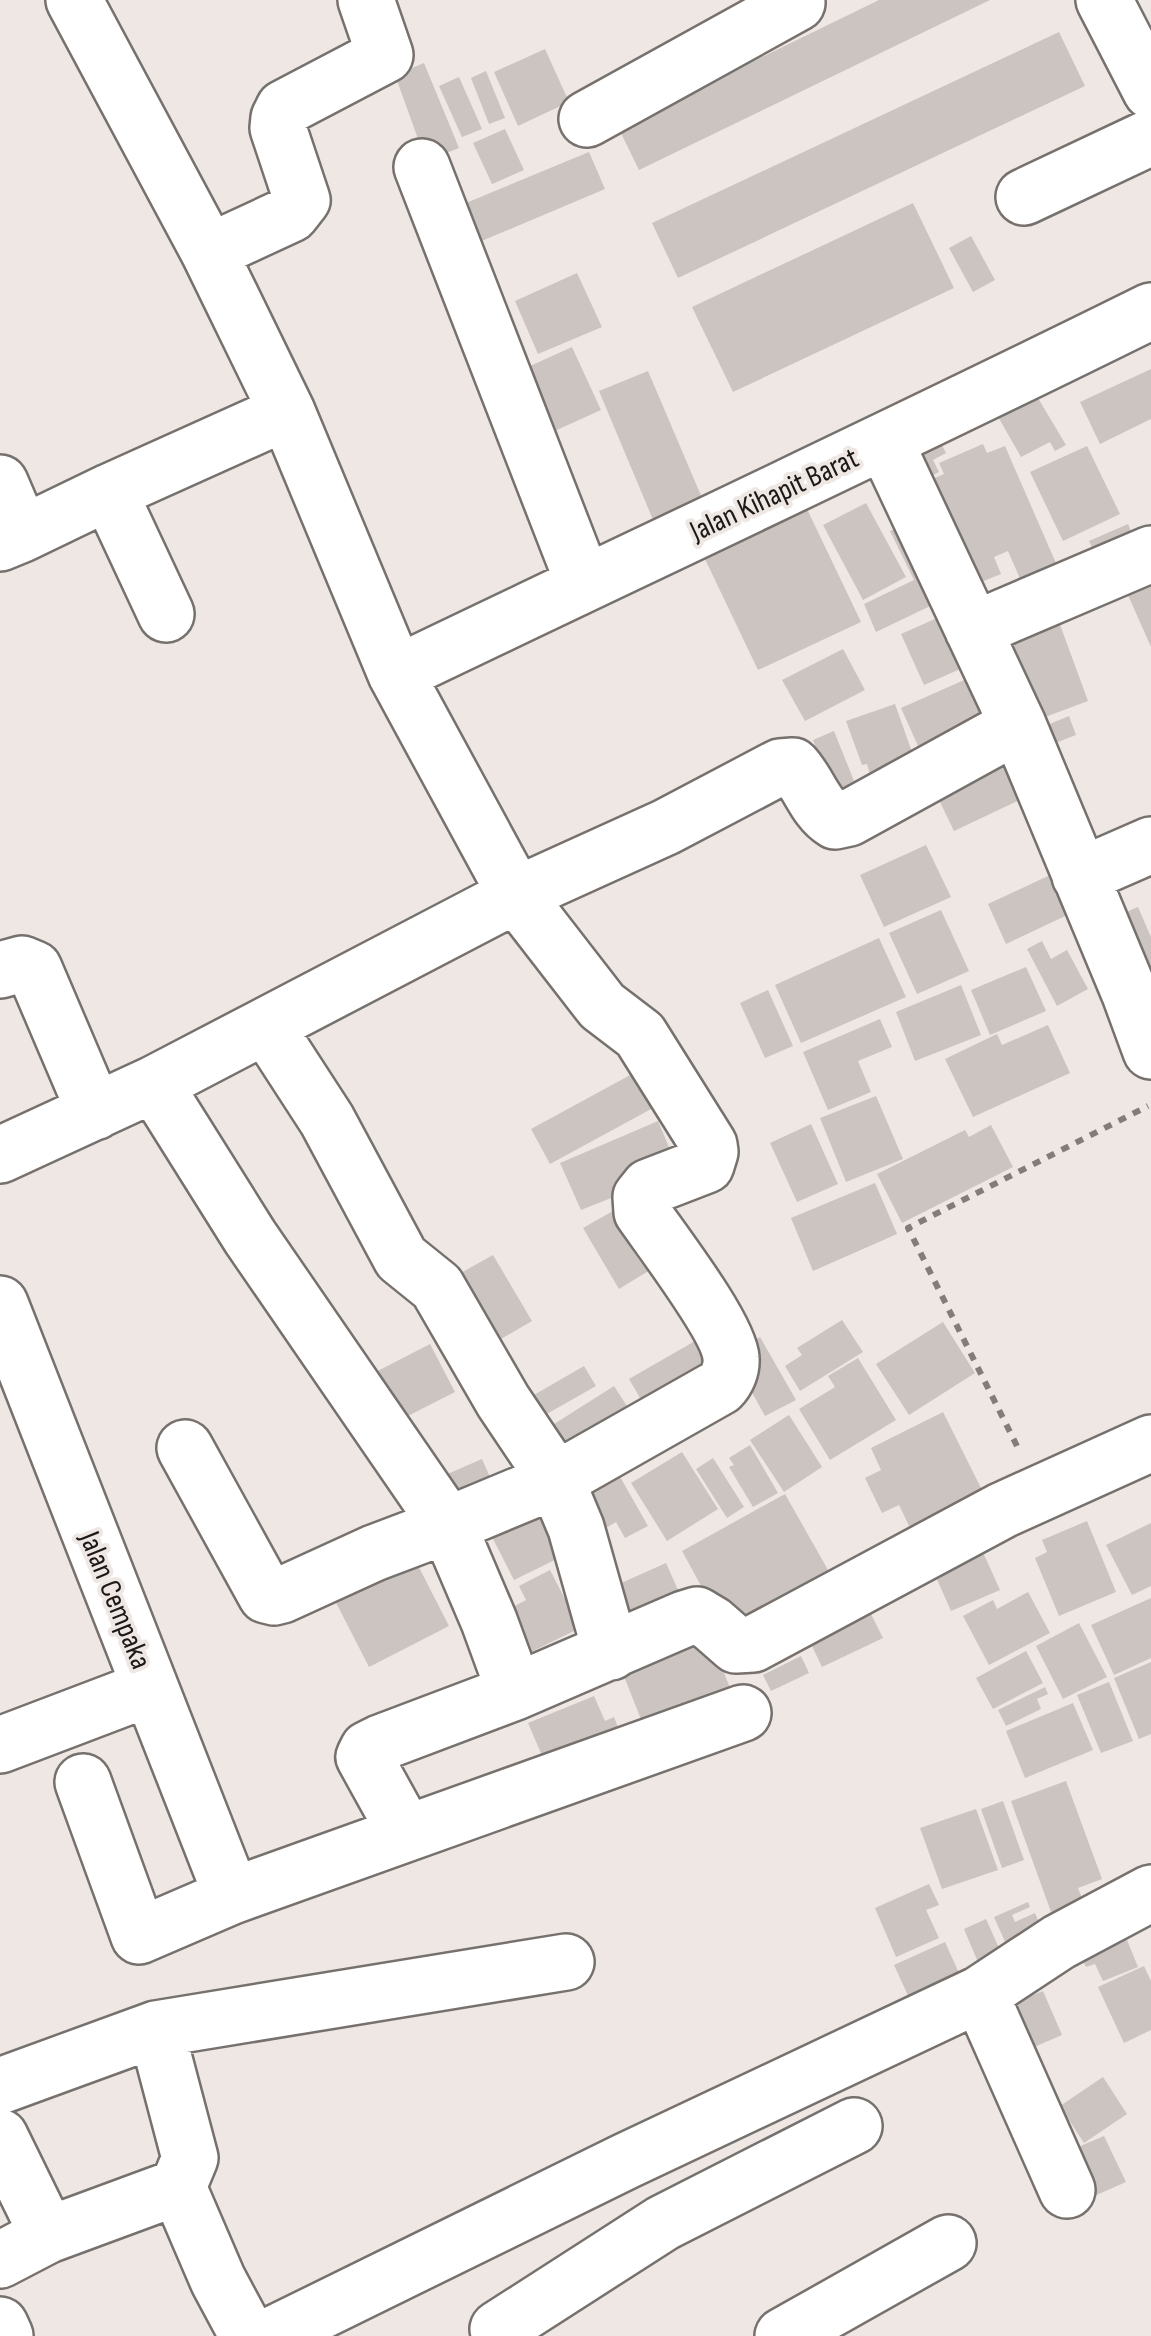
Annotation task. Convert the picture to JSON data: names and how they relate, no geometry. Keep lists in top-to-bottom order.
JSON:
{
  "streets": {
    "street": ["Jalan Kihapit Barat", "Jalan Cempaka"]
  }
}
